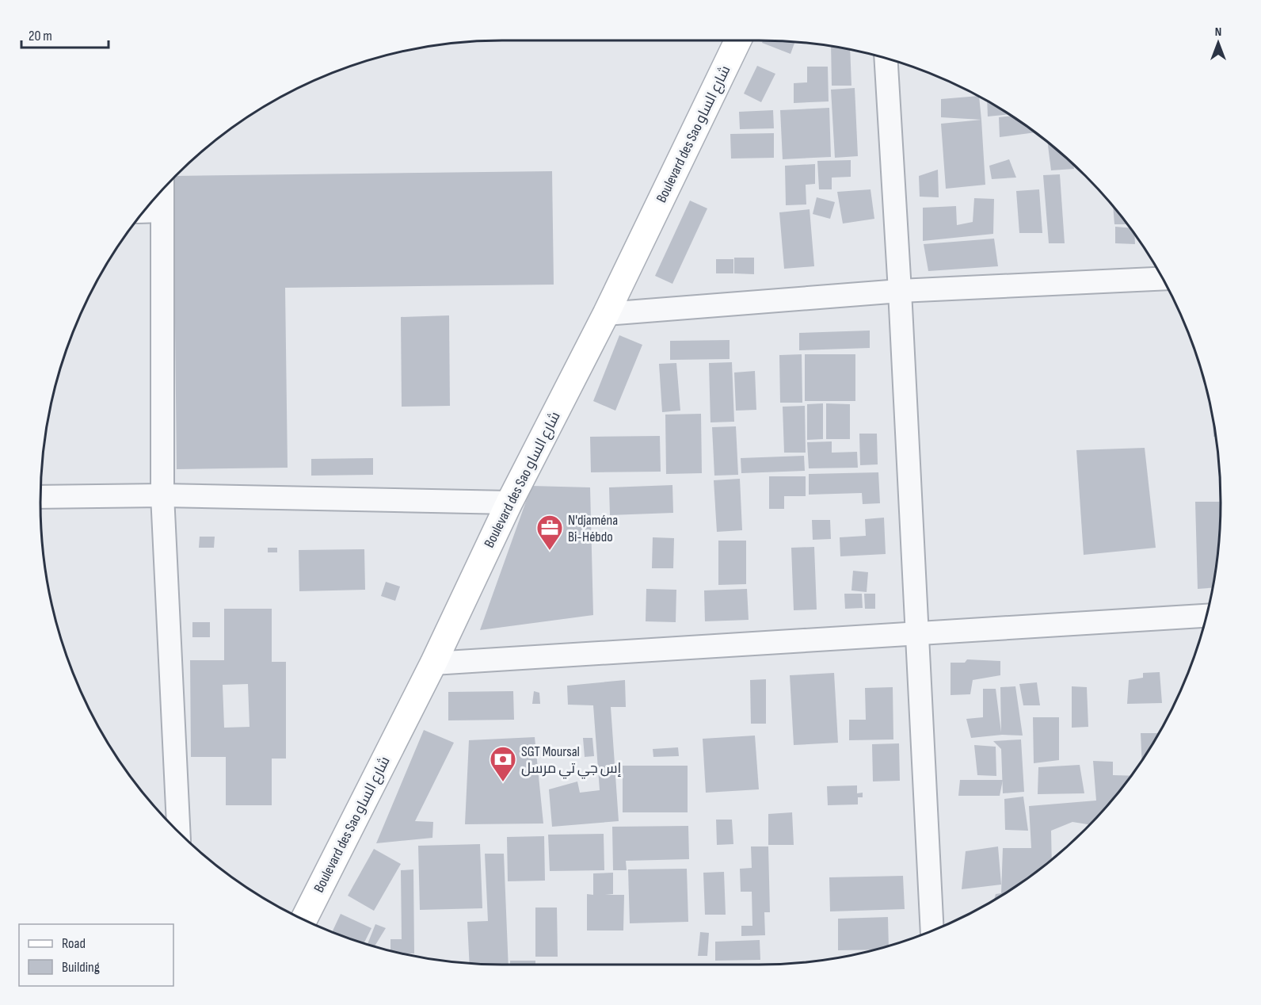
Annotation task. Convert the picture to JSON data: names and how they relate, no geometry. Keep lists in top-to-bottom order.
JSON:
{
  "streets": {
    "street": ["Boulevard des Sao شارع الساو"]
  },
  "places": {
    "office": ["N'djaména Bi-Hébdo"],
    "bank": ["SGT Moursal إس جي تي مرسل"]
  },
  "legend": ["Road", "Building"],
  "scale_bar": "20 m",
  "north": "top"
}
